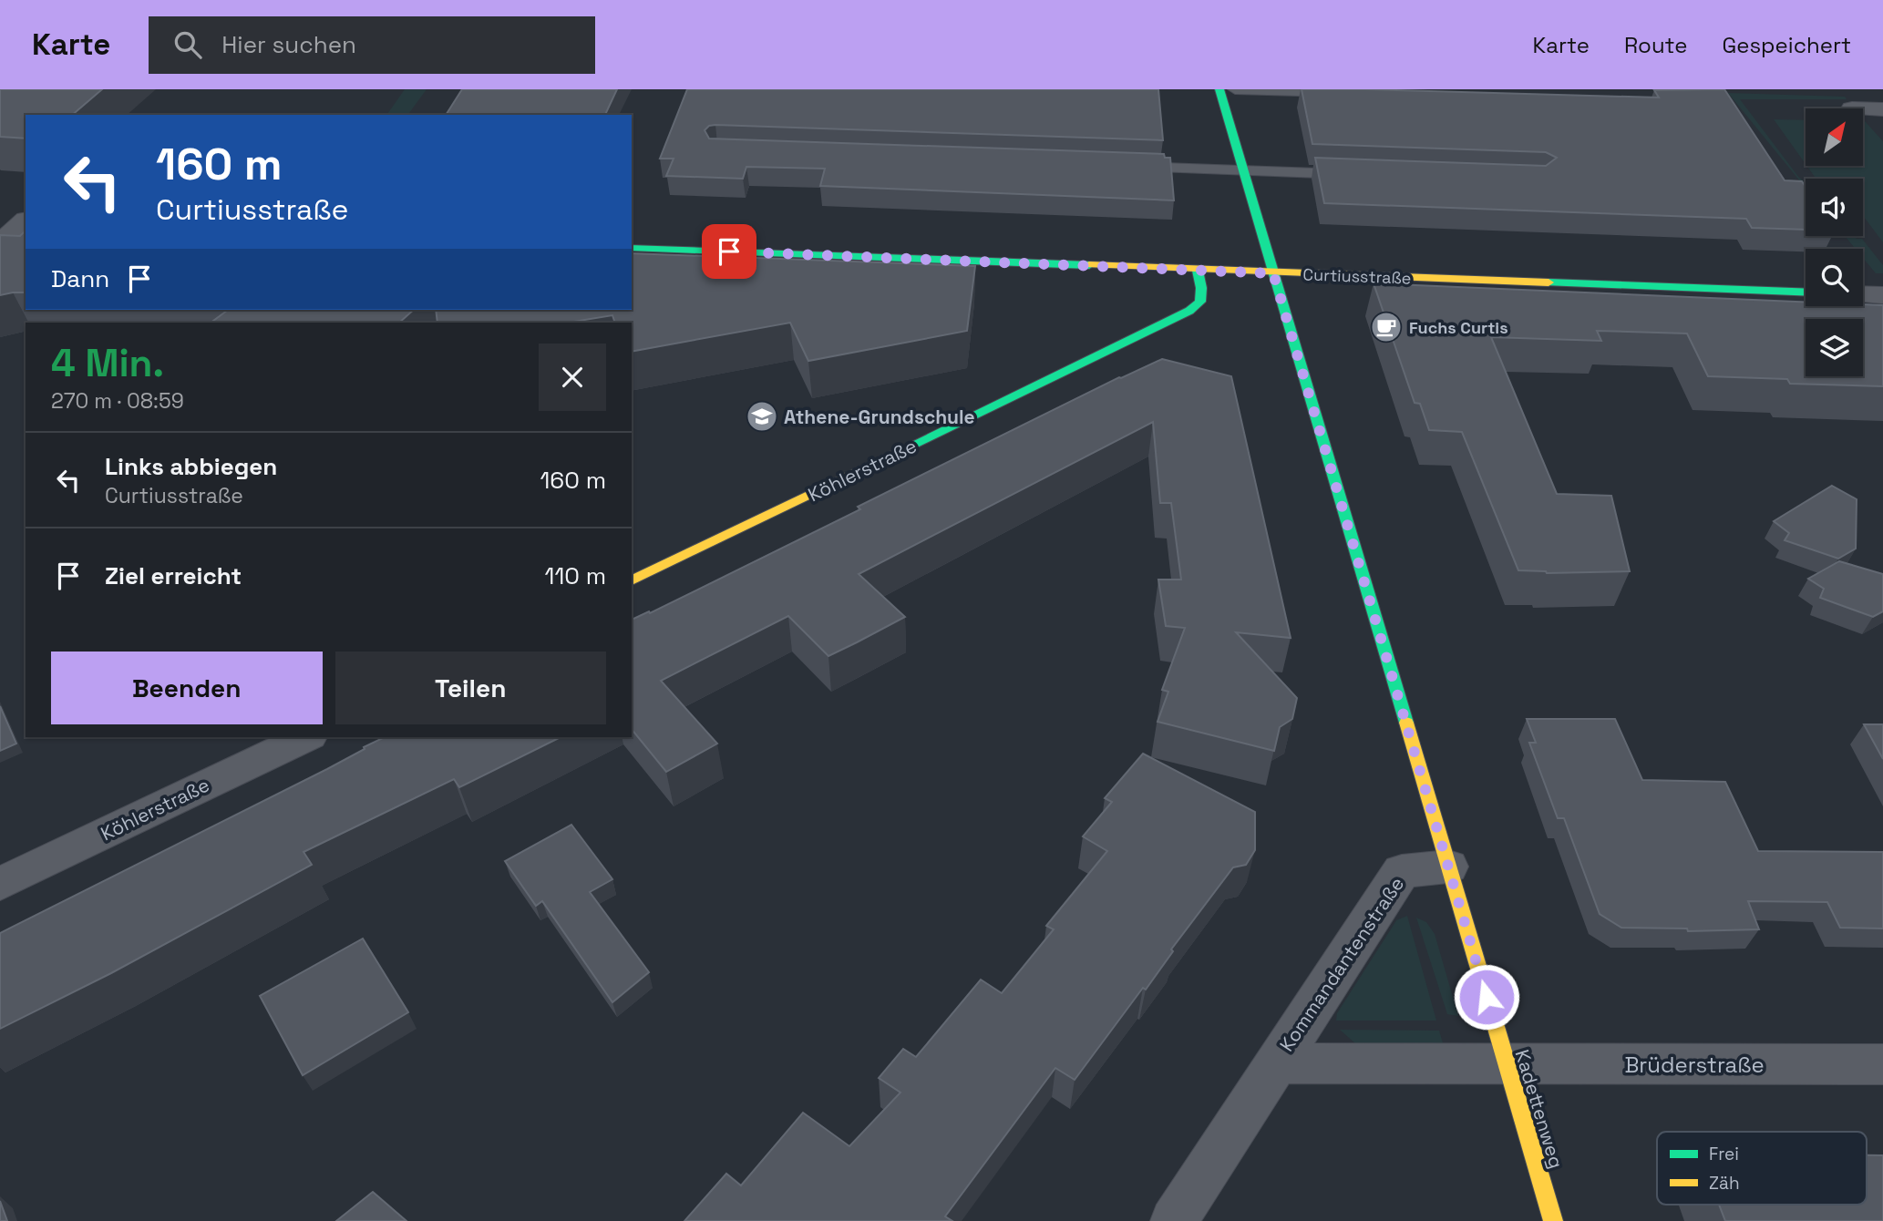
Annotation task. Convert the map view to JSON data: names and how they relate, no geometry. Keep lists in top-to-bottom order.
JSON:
{
  "streets": {
    "street": [
      "Curtiusstraße",
      "Köhlerstraße",
      "Kommandantenstraße",
      "Brüderstraße",
      "Kadettenweg"
    ]
  },
  "crossings": [
    ["Curtiusstraße", "Köhlerstraße"],
    ["Curtiusstraße", "Kadettenweg"],
    ["Kommandantenstraße", "Brüderstraße"],
    ["Kommandantenstraße", "Kadettenweg"],
    ["Brüderstraße", "Kadettenweg"]
  ],
  "places": {
    "cafe": ["Fuchs Curtis"],
    "school or university": ["Athene-Grundschule"]
  },
  "legend": ["Frei", "Zäh"],
  "north": "top right",
  "page": {
    "header": "Karte",
    "search": "Hier suchen",
    "nav": ["Karte", "Route", "Gespeichert"],
    "turn": ["160 m", "Curtiusstraße"],
    "then": "Dann",
    "heading": ["4 Min.", "270 m · 08:59"],
    "list": [
      {
        "name": "Links abbiegen",
        "note": "Curtiusstraße",
        "value": "160 m"
      },
      {
        "name": "Ziel erreicht",
        "value": "110 m"
      }
    ],
    "buttons": ["Beenden", "Teilen"]
  }
}
